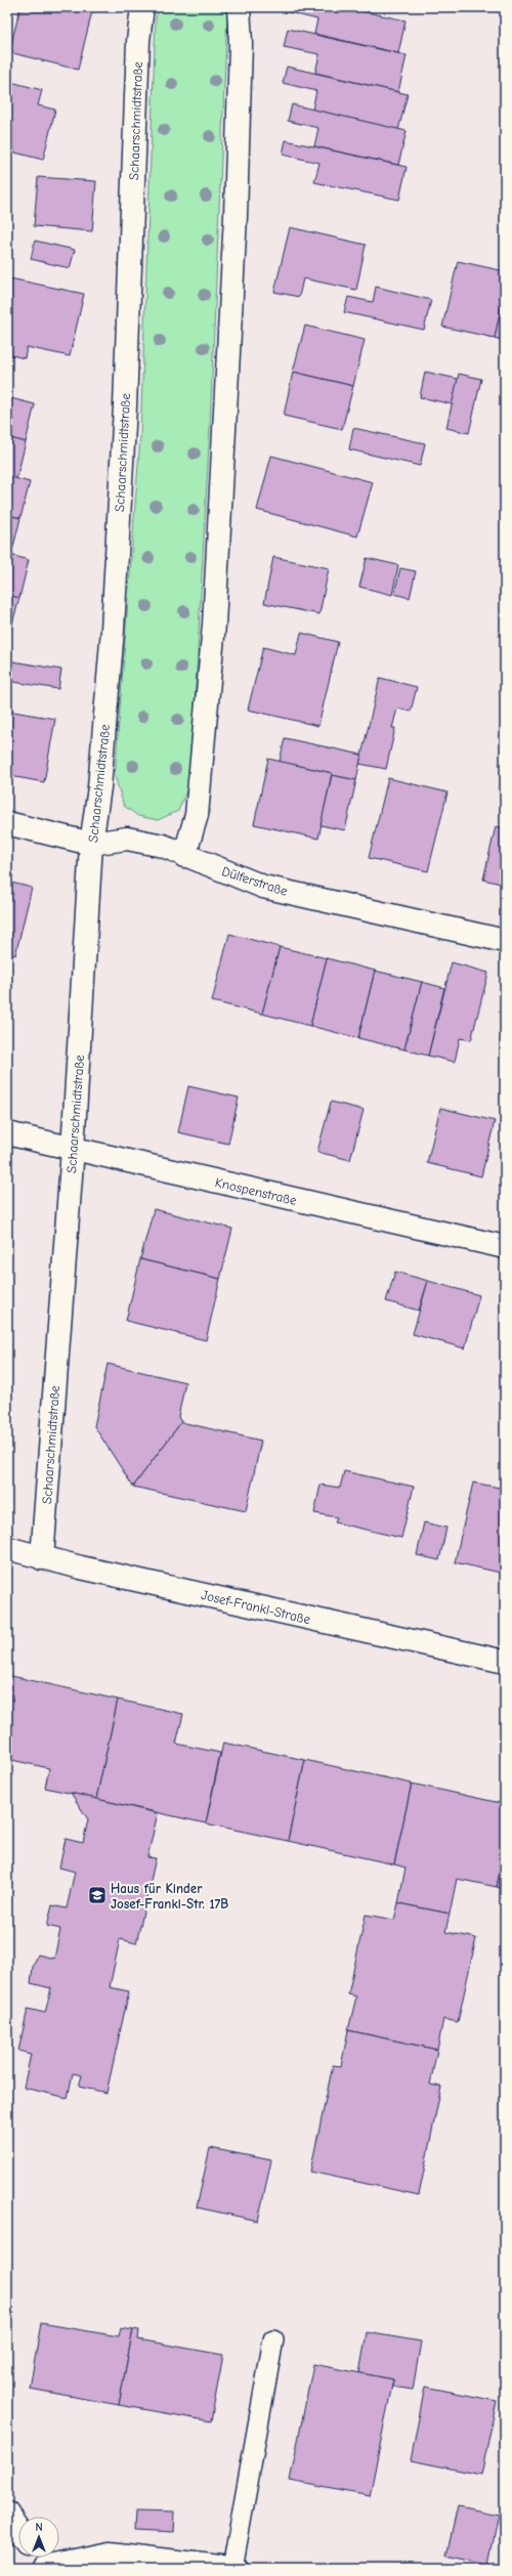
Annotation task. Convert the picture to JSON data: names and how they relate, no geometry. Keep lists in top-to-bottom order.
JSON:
{
  "streets": {
    "street": [
      "Schaarschmidtstraße",
      "Dülferstraße",
      "Knospenstraße",
      "Josef-Frankl-Straße"
    ]
  },
  "crossings": [
    ["Schaarschmidtstraße", "Dülferstraße"],
    ["Schaarschmidtstraße", "Knospenstraße"],
    ["Schaarschmidtstraße", "Josef-Frankl-Straße"]
  ],
  "places": {
    "school or university": ["Haus für Kinder Josef-Frankl-Str. 17B"]
  },
  "north": "top"
}
